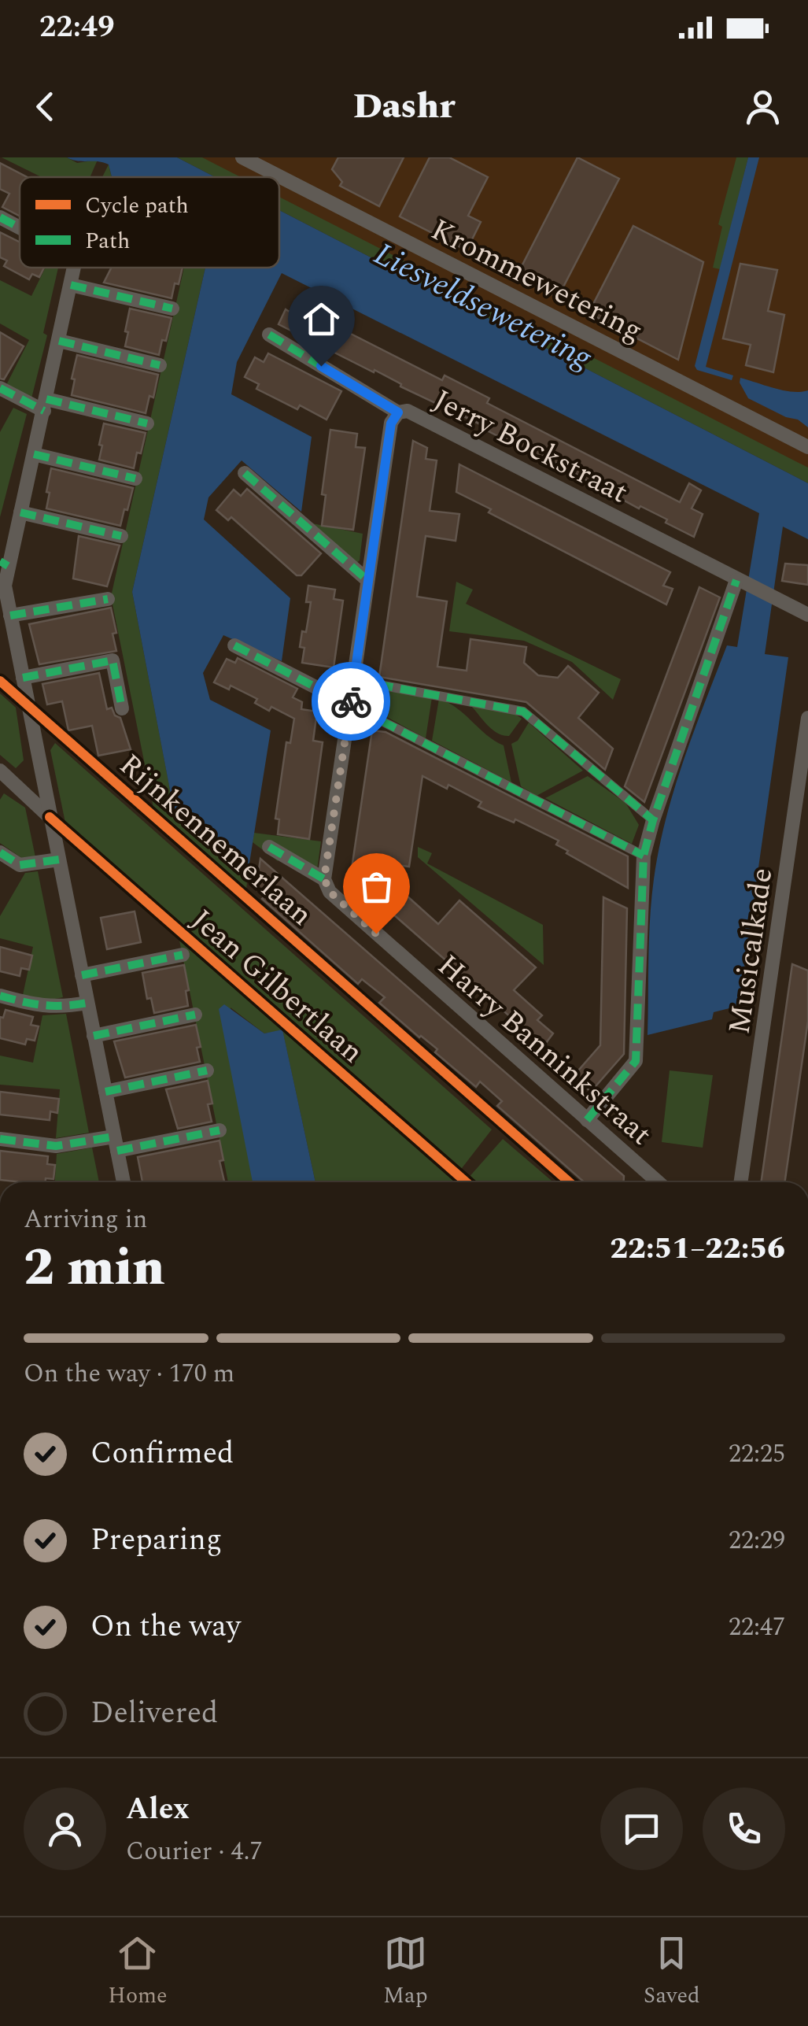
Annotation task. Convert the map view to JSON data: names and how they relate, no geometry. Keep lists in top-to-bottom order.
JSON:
{
  "streets": {
    "street": [
      "Krommewetering",
      "Jerry Bockstraat",
      "Musicalkade",
      "Harry Banninkstraat"
    ],
    "cycle path": ["Rijnkennemerlaan", "Jean Gilbertlaan"]
  },
  "water": ["Liesveldsewetering"],
  "legend": ["Cycle path", "Path"],
  "page": {
    "status": "22:49",
    "header": "Dashr",
    "heading": ["2 min", "Arriving in", "22:51–22:56"],
    "panel": ["Alex", "Courier · 4.7"],
    "bar": "On the way · 170 m",
    "list": [
      ["Confirmed", "22:25"],
      ["Preparing", "22:29"],
      ["On the way", "22:47"],
      "Delivered"
    ],
    "tabs": ["Home", "Map", "Saved"]
  }
}
